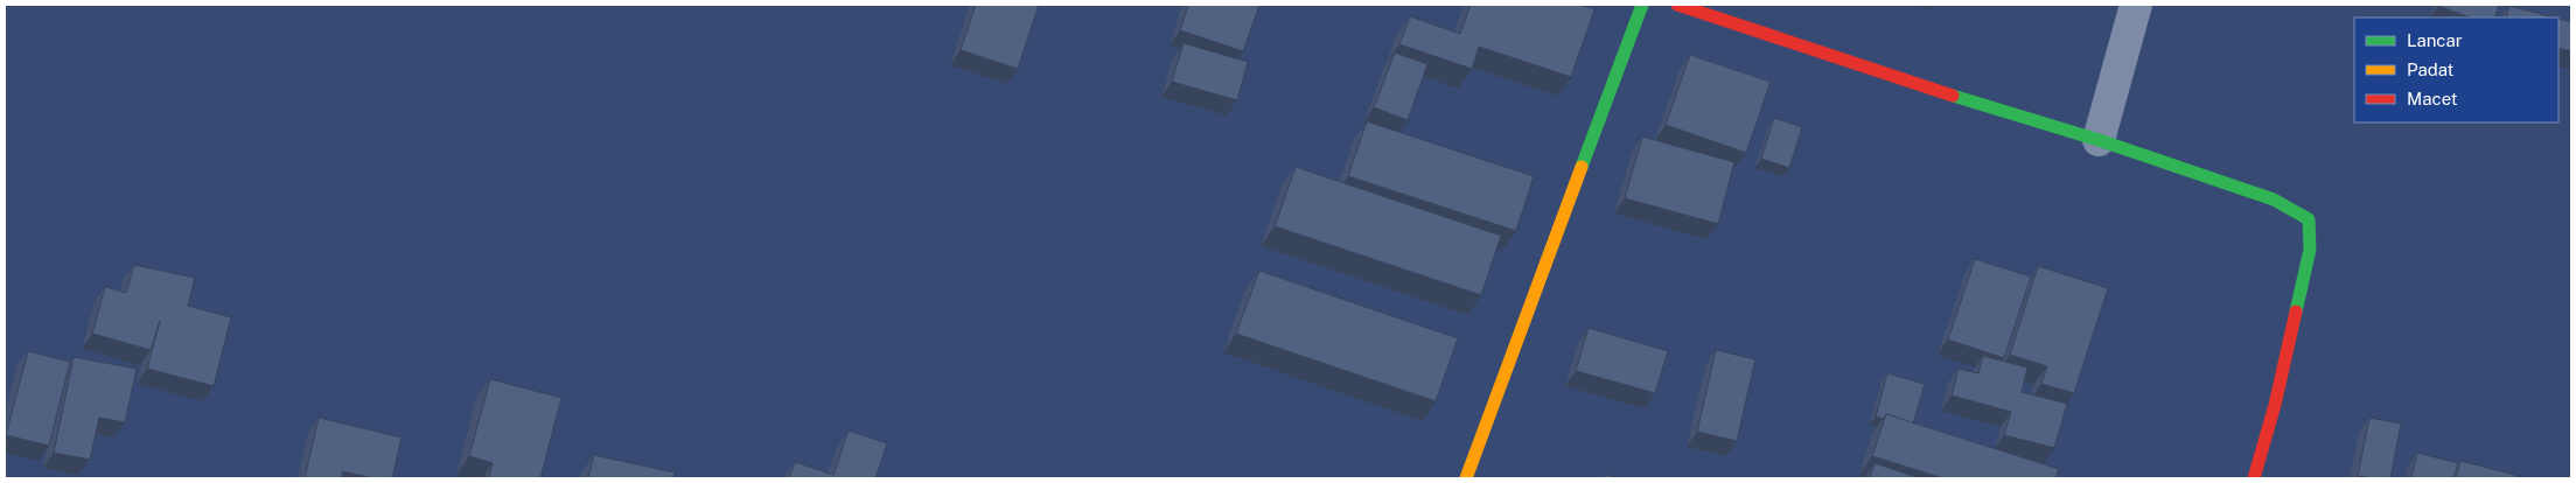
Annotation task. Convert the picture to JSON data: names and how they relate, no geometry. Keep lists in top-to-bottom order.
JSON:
{
  "legend": ["Lancar", "Padat", "Macet"]
}
